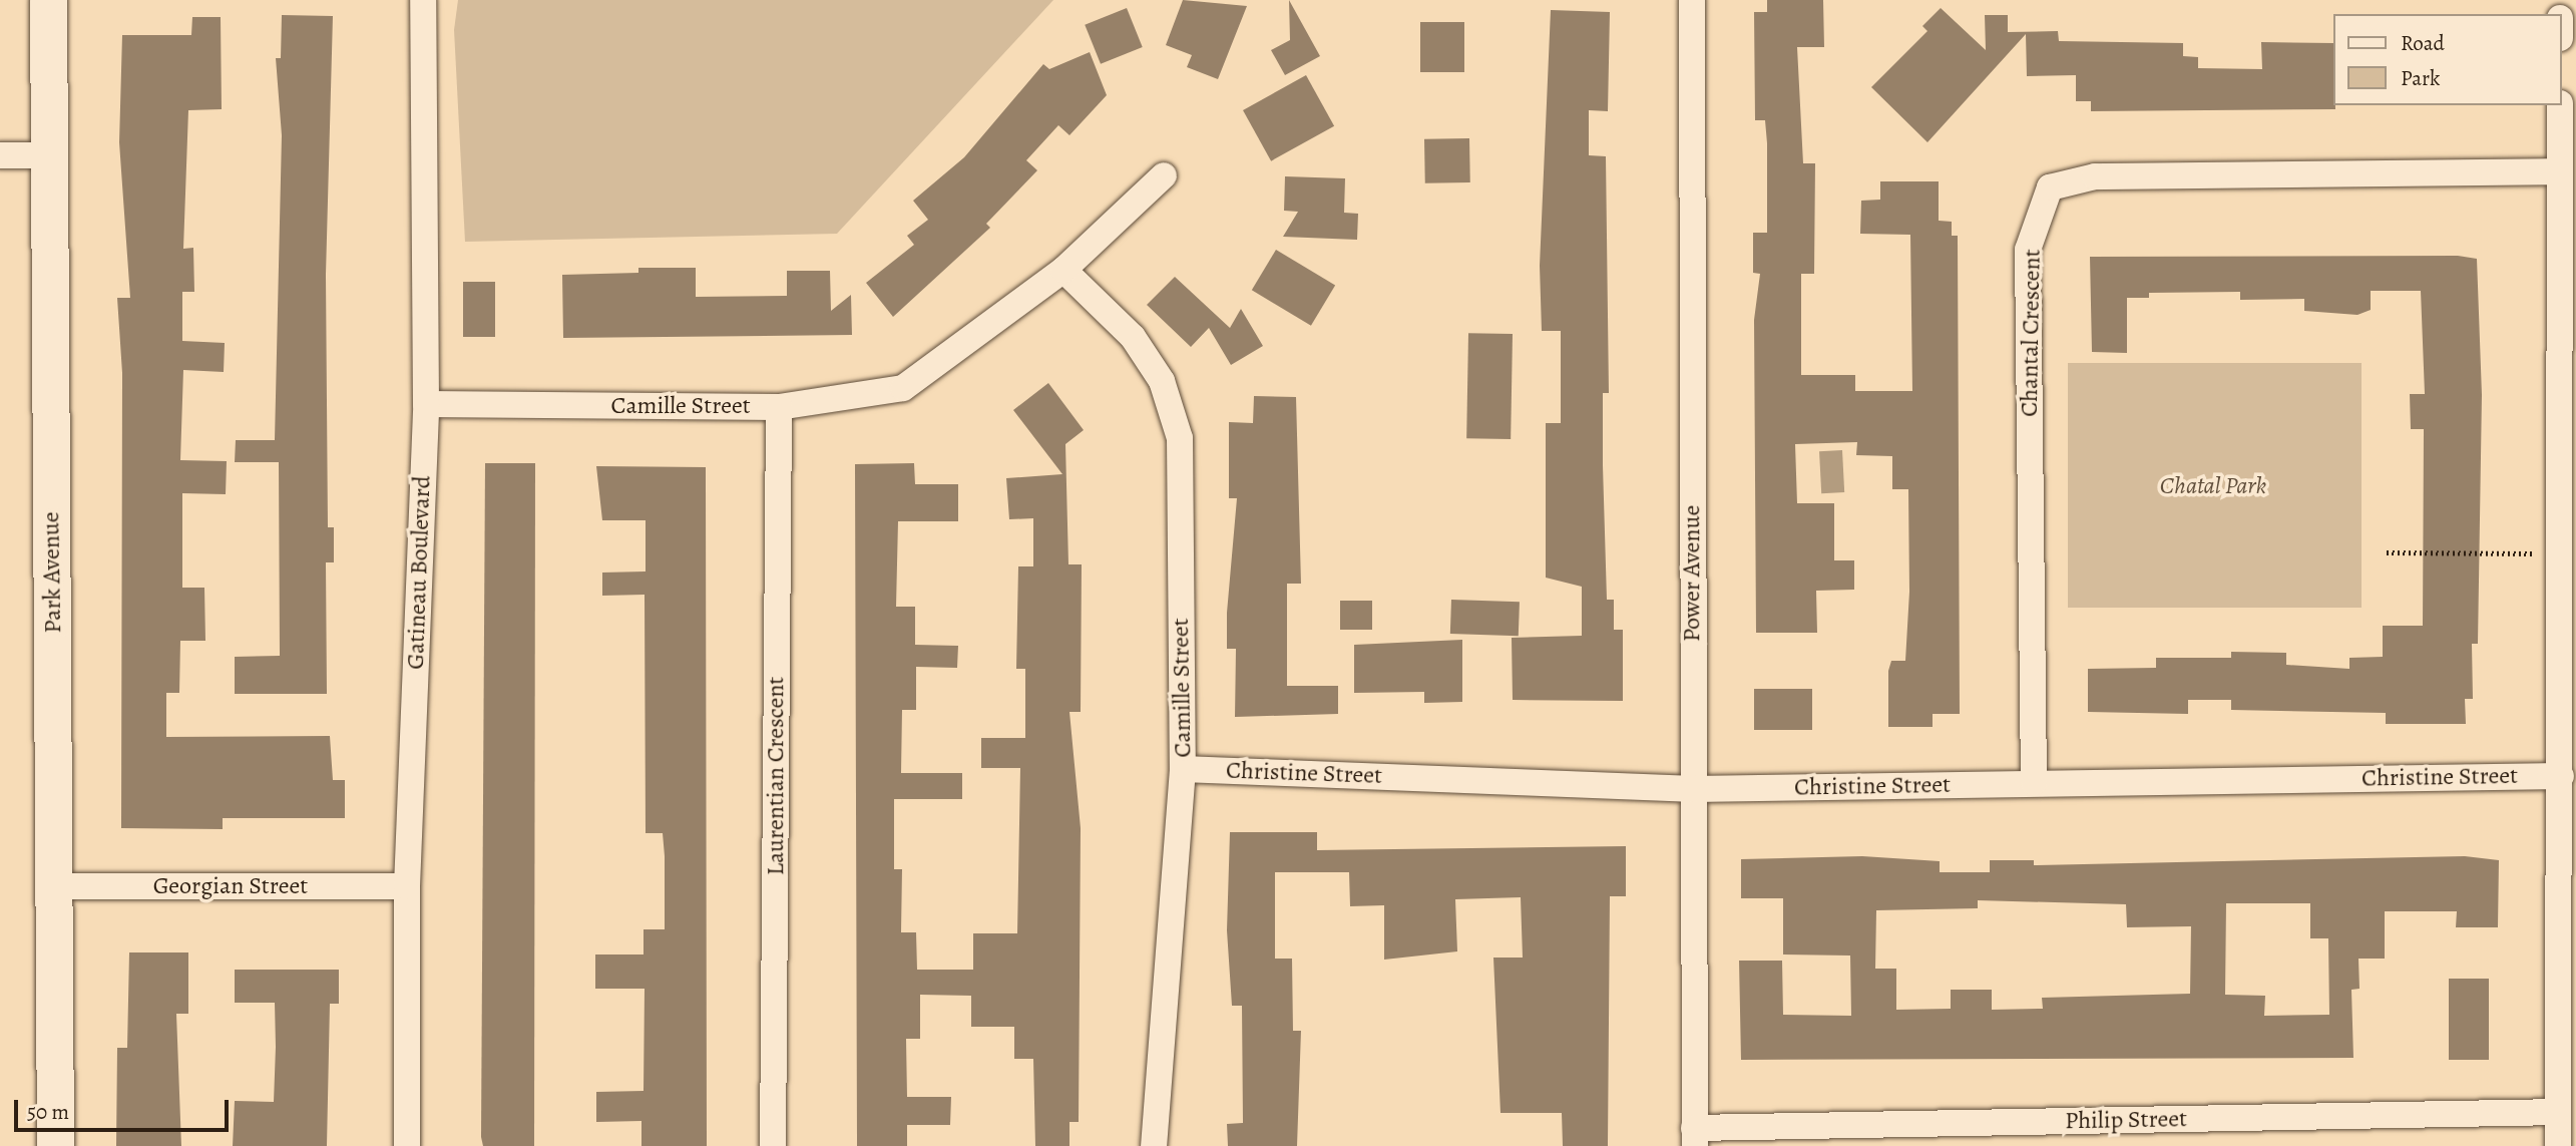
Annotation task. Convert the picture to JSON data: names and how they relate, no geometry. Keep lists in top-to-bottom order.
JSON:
{
  "streets": {
    "street": [
      "Chantal Crescent",
      "Camille Street",
      "Park Avenue",
      "Gatineau Boulevard",
      "Power Avenue",
      "Christine Street",
      "Laurentian Crescent",
      "Georgian Street",
      "Philip Street"
    ]
  },
  "crossings": [
    ["Chantal Crescent", "Christine Street"],
    ["Camille Street", "Gatineau Boulevard"],
    ["Camille Street", "Christine Street"],
    ["Camille Street", "Laurentian Crescent"],
    ["Park Avenue", "Georgian Street"],
    ["Gatineau Boulevard", "Georgian Street"],
    ["Power Avenue", "Christine Street"],
    ["Power Avenue", "Philip Street"]
  ],
  "parks": ["Chatal Park"],
  "legend": ["Road", "Park"],
  "scale_bar": "50 m"
}
